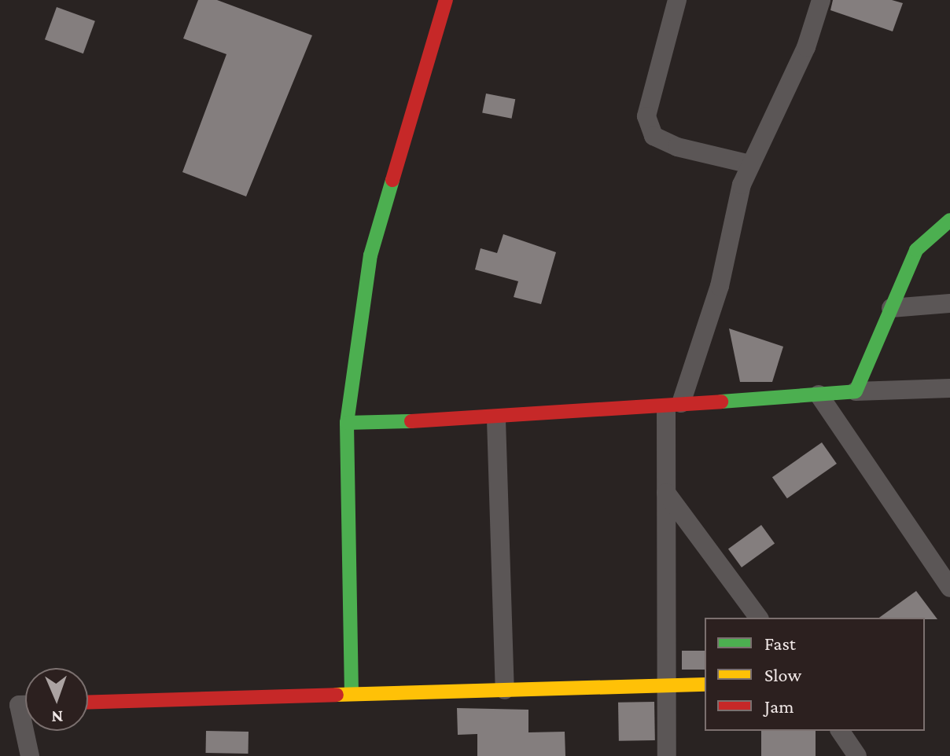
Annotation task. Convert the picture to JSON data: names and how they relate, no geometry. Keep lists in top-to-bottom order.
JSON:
{
  "legend": ["Fast", "Slow", "Jam"],
  "north": "bottom"
}
